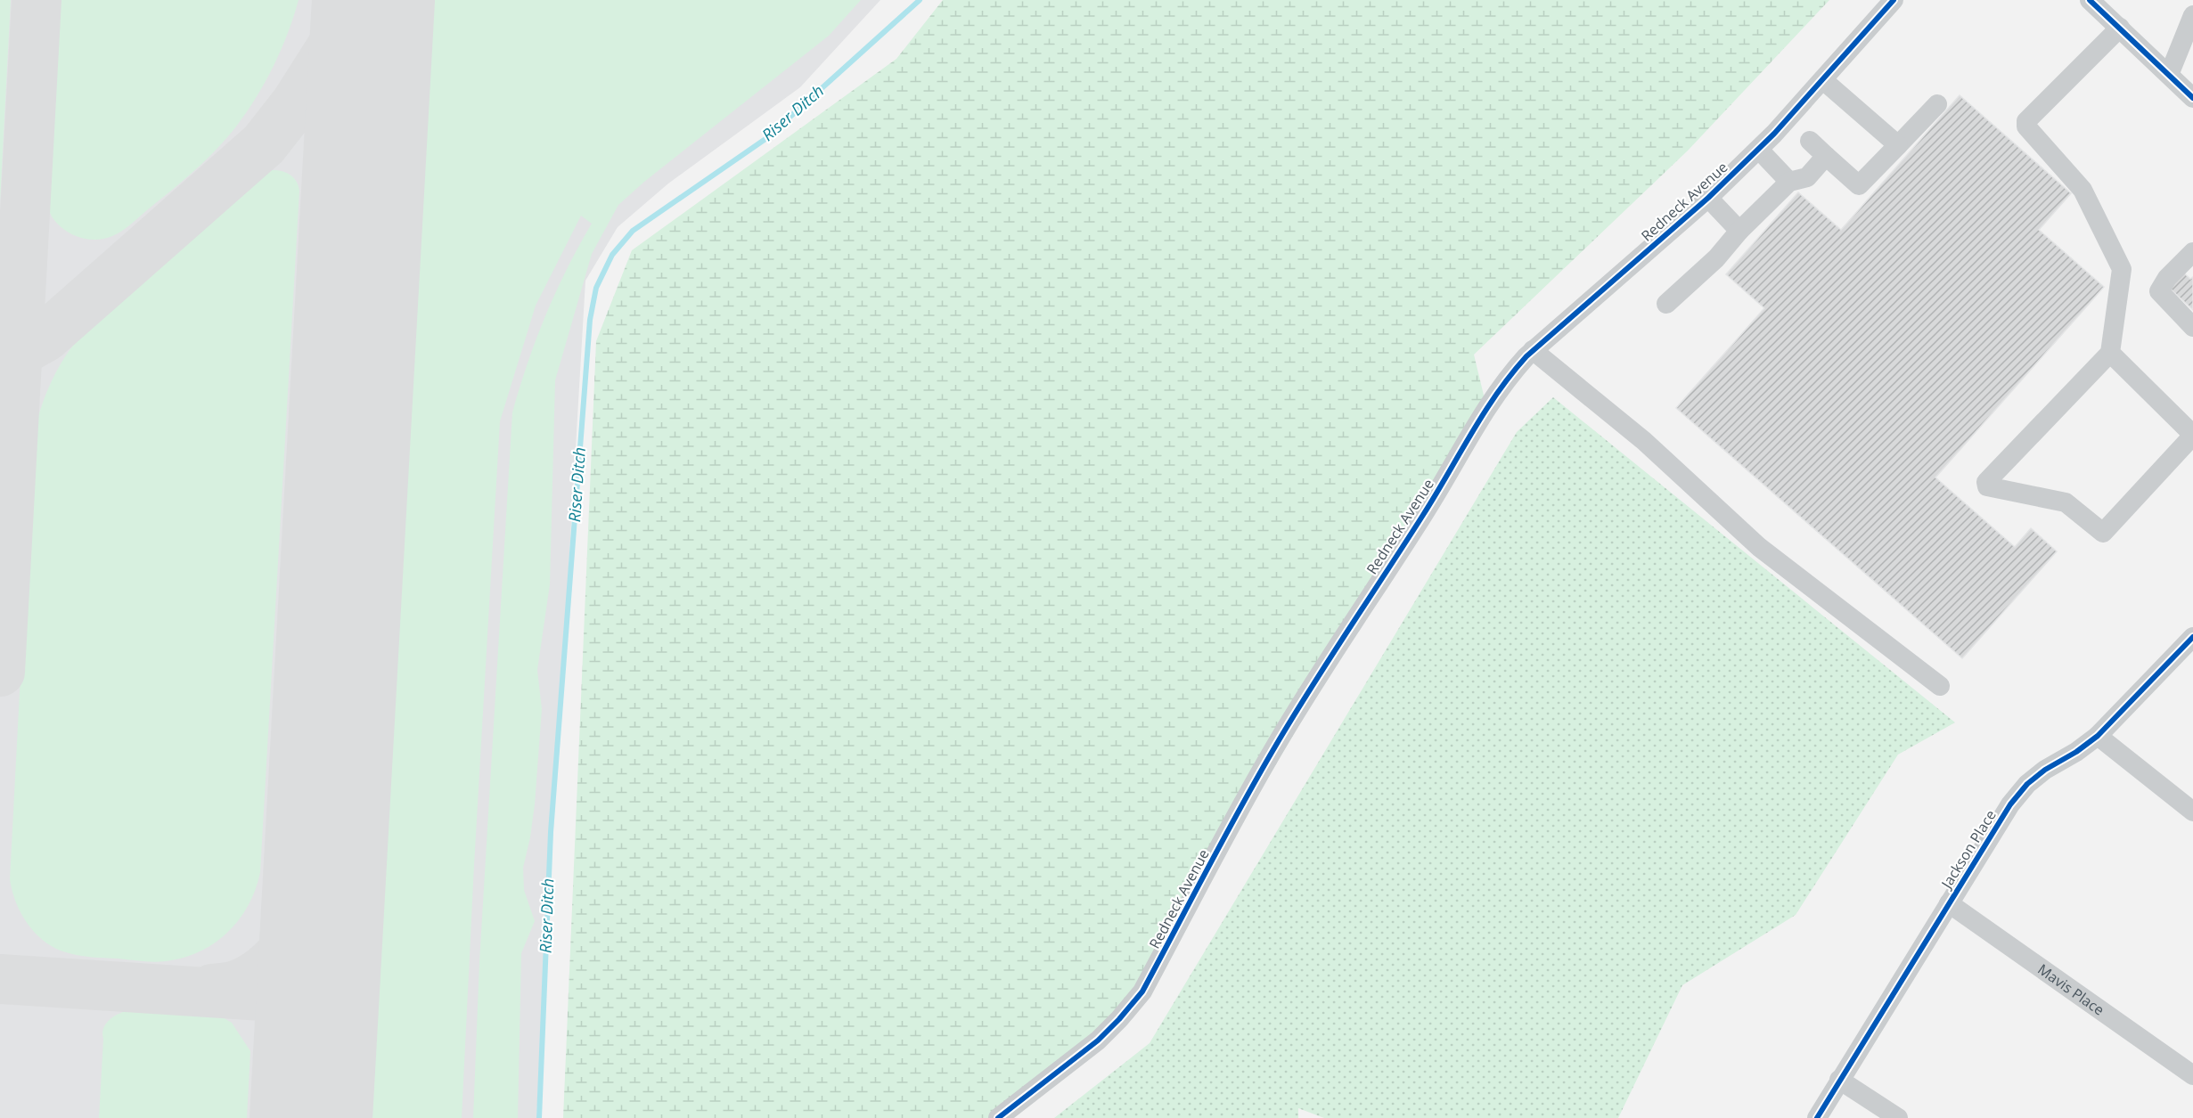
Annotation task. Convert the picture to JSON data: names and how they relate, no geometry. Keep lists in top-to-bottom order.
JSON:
{
  "streets": {
    "street": ["Redneck Avenue", "Jackson Place", "Mavis Place"]
  },
  "crossings": [
    ["Jackson Place", "Mavis Place"]
  ],
  "water": ["Riser Ditch"]
}
